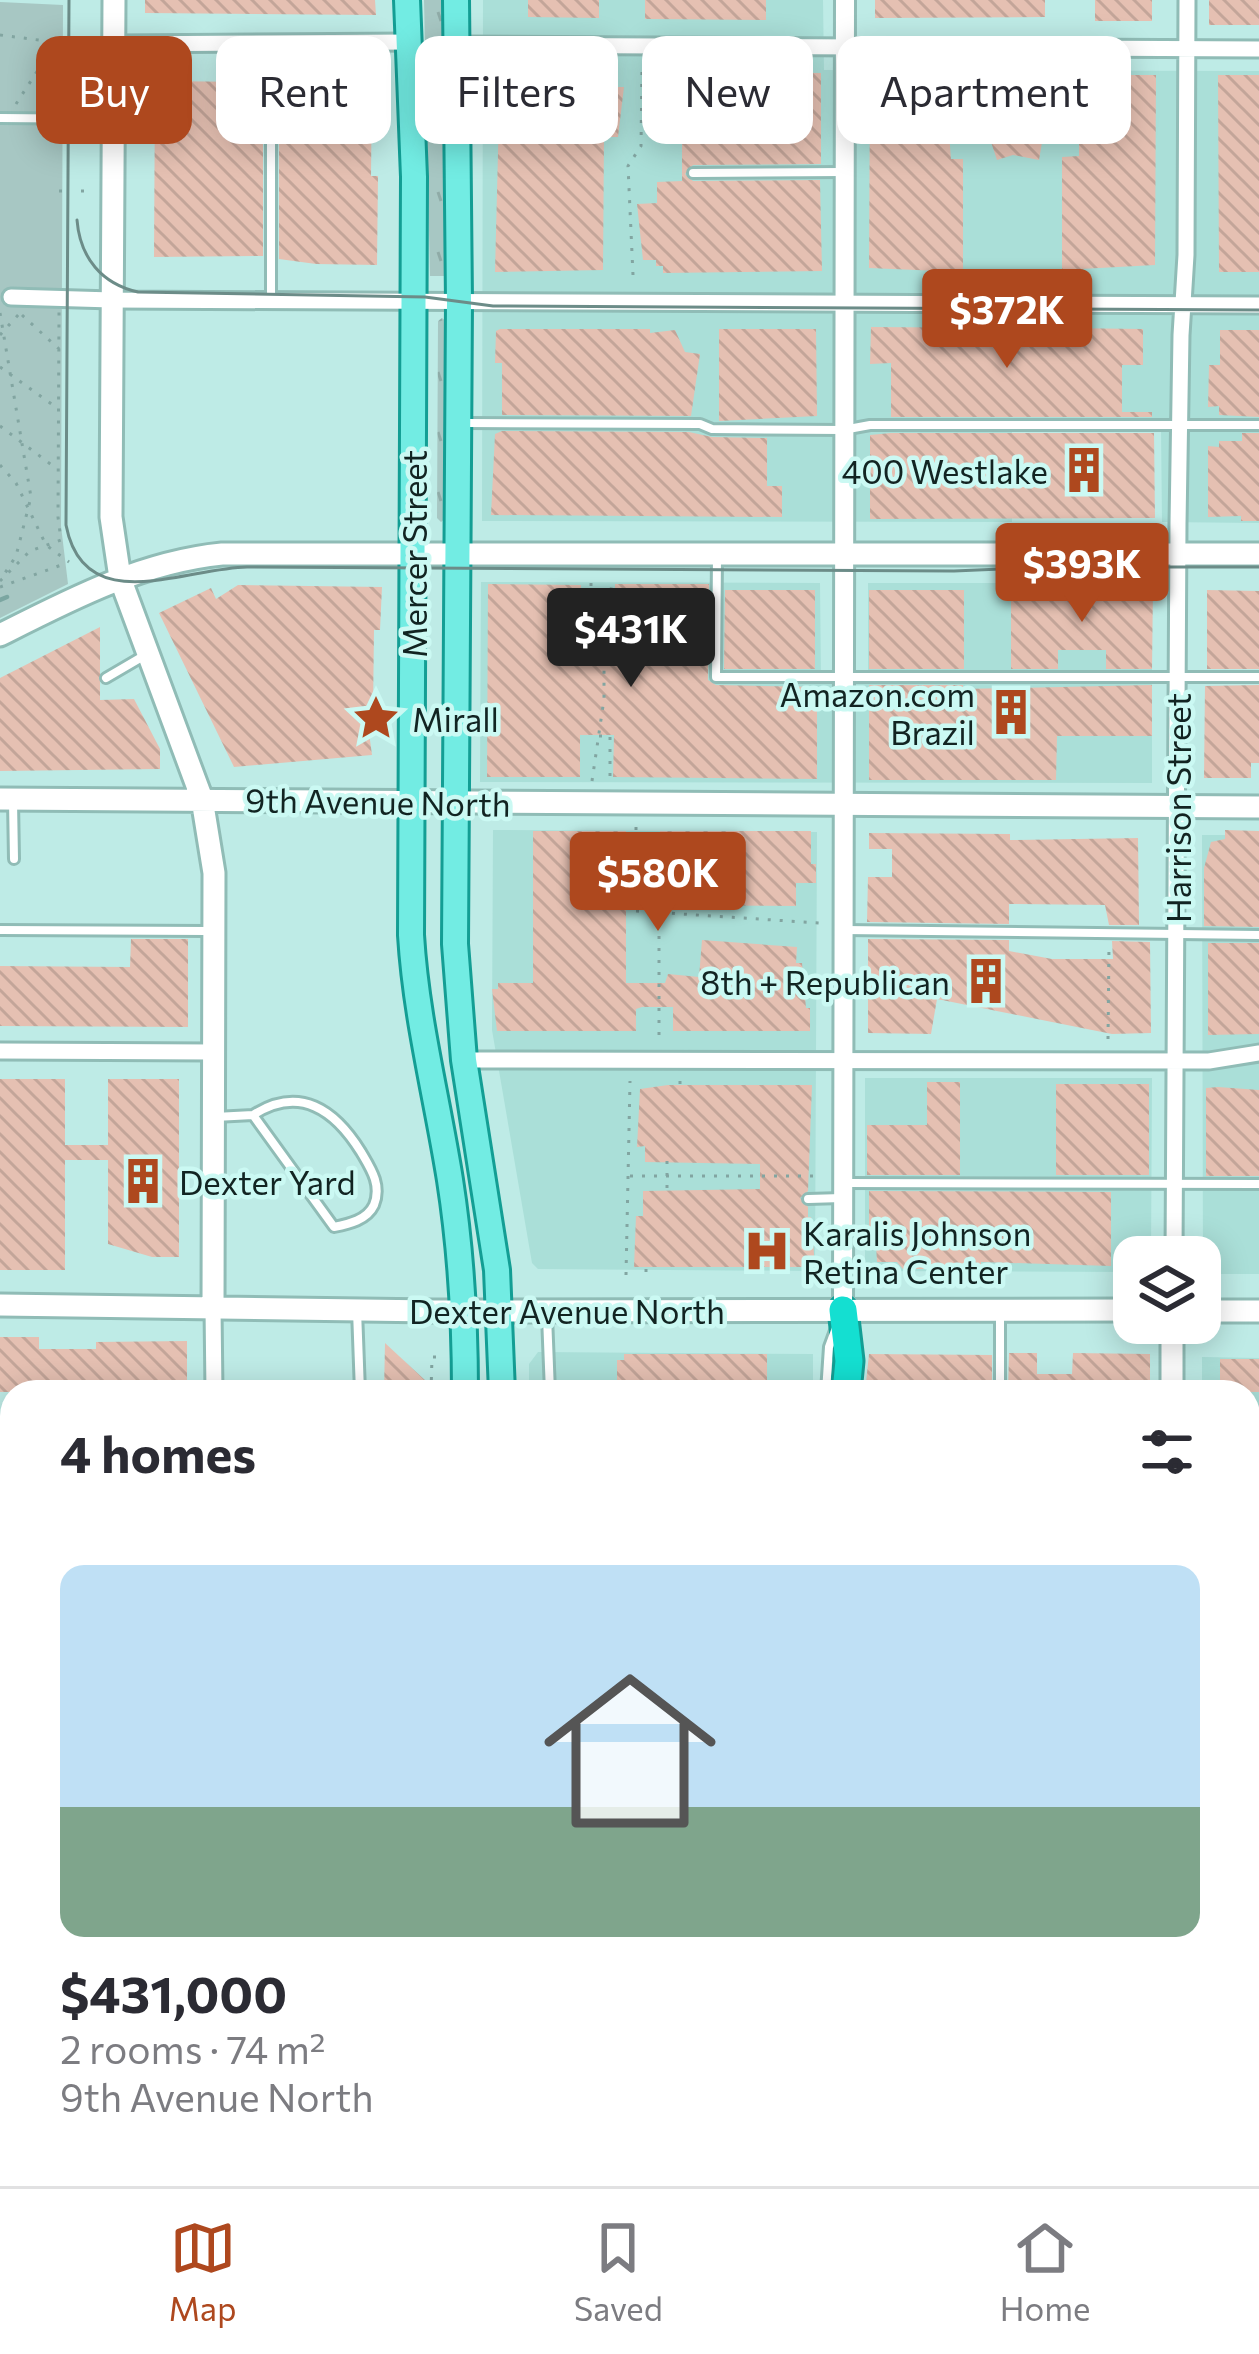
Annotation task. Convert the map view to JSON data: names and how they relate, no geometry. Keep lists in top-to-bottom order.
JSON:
{
  "streets": {
    "main road": ["Mercer Street", "9th Avenue North", "Dexter Avenue North"],
    "street": ["Harrison Street"]
  },
  "crossings": [
    ["Mercer Street", "9th Avenue North"],
    ["Mercer Street", "Dexter Avenue North"],
    ["9th Avenue North", "Harrison Street"]
  ],
  "places": {
    "building": [
      "400 Westlake",
      "Amazon.com Brazil",
      "8th + Republican",
      "Dexter Yard"
    ],
    "place": ["Mirall"],
    "hospital": ["Karalis Johnson Retina Center"]
  },
  "page": {
    "chip": [
      "Buy",
      "Rent",
      "Filters",
      "New",
      "Apartment"
    ],
    "price": [
      "$372K",
      "$393K",
      "$431K",
      "$580K"
    ],
    "heading": "4 homes",
    "list": [
      {
        "name": "$431,000",
        "note": "2 rooms · 74 m² · 9th Avenue North"
      }
    ],
    "tabs": ["Map", "Saved", "Home"]
  }
}
